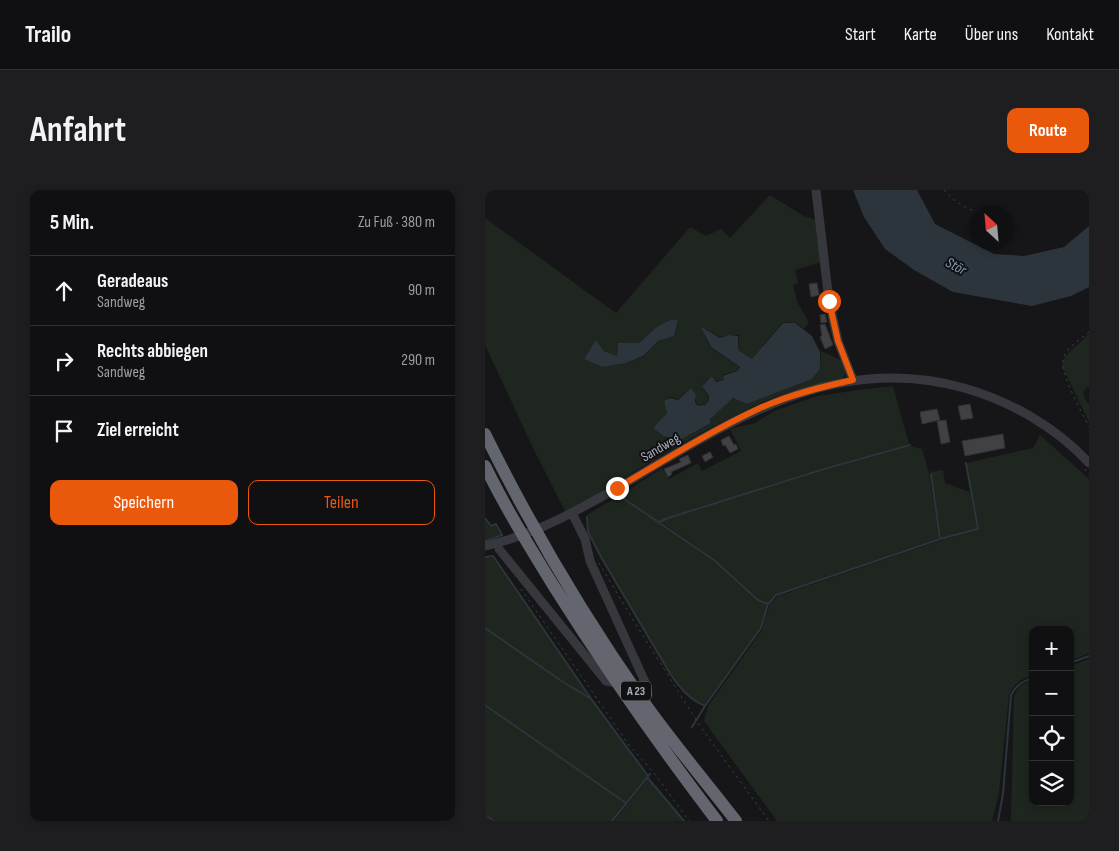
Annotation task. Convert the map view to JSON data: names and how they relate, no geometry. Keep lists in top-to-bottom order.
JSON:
{
  "streets": {
    "highway": ["A 23"],
    "street": ["Sandweg"]
  },
  "water": ["Stör"],
  "north": "top left",
  "page": {
    "header": "Trailo",
    "nav": [
      "Start",
      "Karte",
      "Über uns",
      "Kontakt"
    ],
    "buttons": [
      "Route",
      ["Speichern", "Teilen"]
    ],
    "title": "Anfahrt",
    "heading": ["5 Min.", "Zu Fuß · 380 m"],
    "list": [
      ["Geradeaus", "Sandweg", "90 m"],
      ["Rechts abbiegen", "Sandweg", "290 m"],
      "Ziel erreicht"
    ],
    "map_buttons": ["+", "−"]
  }
}
